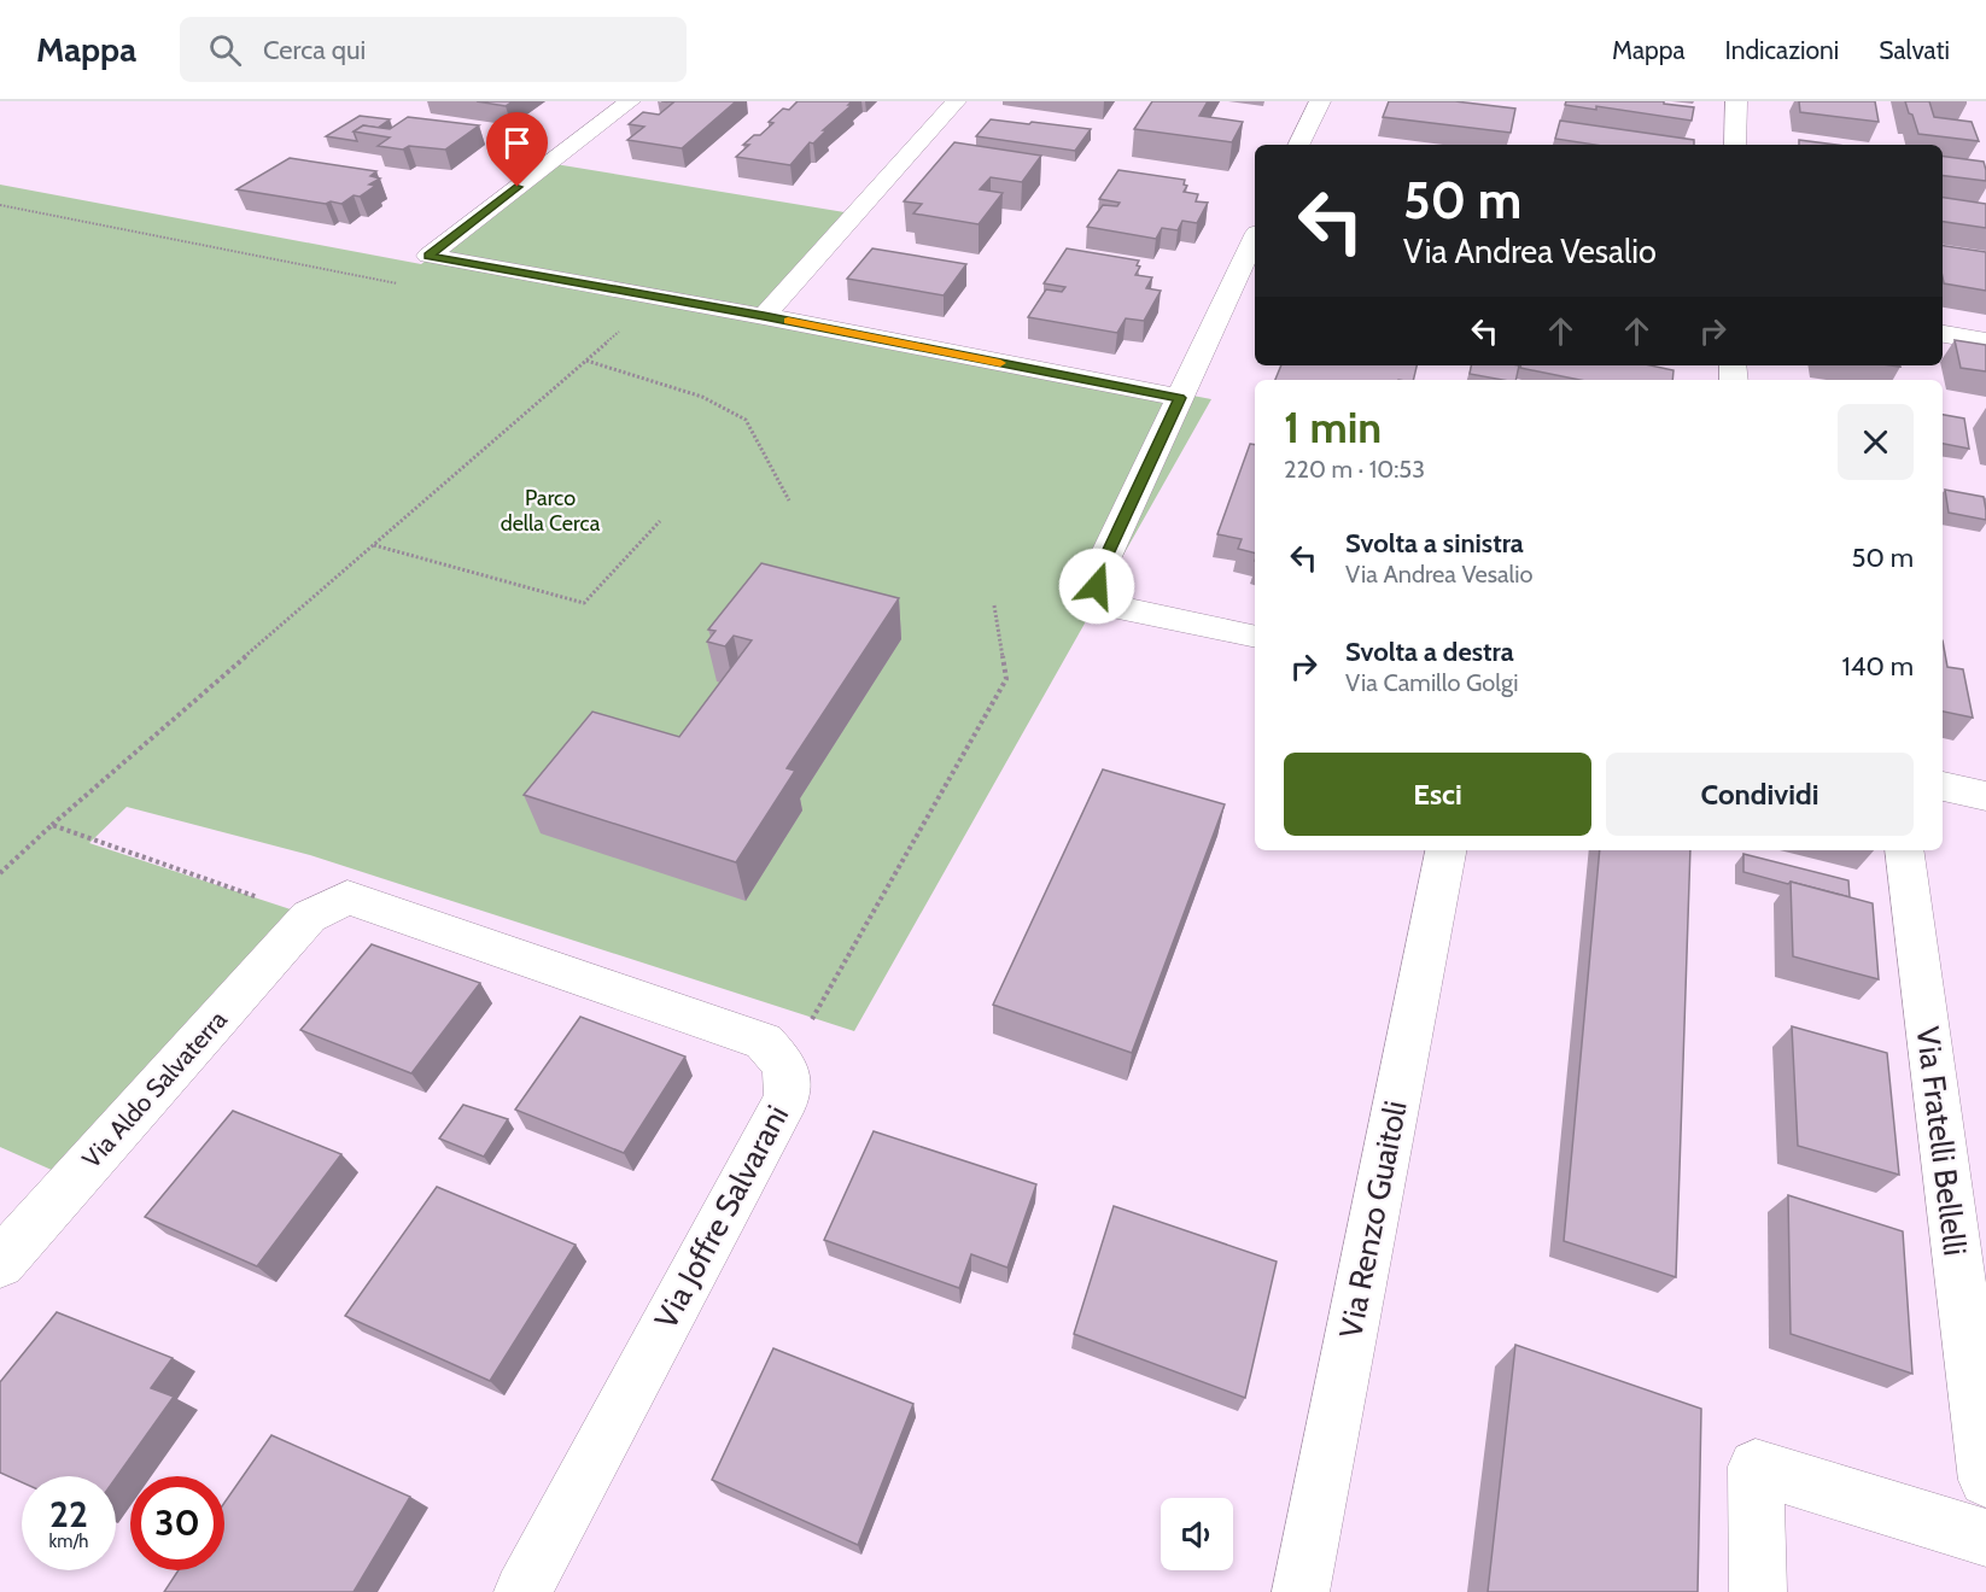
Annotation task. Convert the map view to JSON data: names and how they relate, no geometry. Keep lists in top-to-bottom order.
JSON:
{
  "streets": {
    "street": [
      "Via Aldo Salvaterra",
      "Via Fratelli Bellelli",
      "Via Joffre Salvarani",
      "Via Renzo Guaitoli"
    ]
  },
  "parks": ["Parco della Cerca"],
  "page": {
    "header": "Mappa",
    "search": "Cerca qui",
    "nav": ["Mappa", "Indicazioni", "Salvati"],
    "turn": ["50 m", "Via Andrea Vesalio"],
    "heading": ["1 min", "220 m · 10:53"],
    "list": [
      {
        "name": "Svolta a sinistra",
        "note": "Via Andrea Vesalio",
        "value": "50 m"
      },
      {
        "name": "Svolta a destra",
        "note": "Via Camillo Golgi",
        "value": "140 m"
      }
    ],
    "buttons": ["Esci", "Condividi"],
    "speed": "22 km/h",
    "limit": "30"
  }
}
